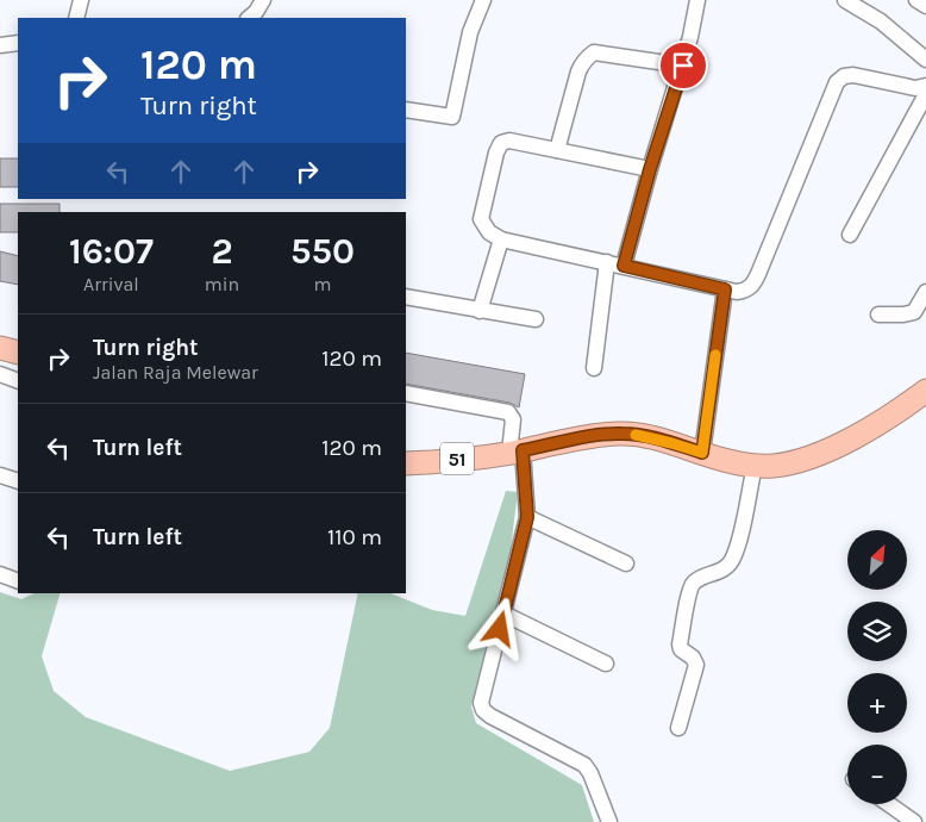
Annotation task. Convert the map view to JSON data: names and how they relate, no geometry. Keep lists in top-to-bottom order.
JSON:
{
  "streets": {
    "highway": ["51"]
  },
  "north": "top right",
  "page": {
    "turn": ["120 m", "Turn right"],
    "eta": [
      "16:07",
      "Arrival",
      "2",
      "min",
      "550",
      "m"
    ],
    "list": [
      {
        "name": "Turn right",
        "note": "Jalan Raja Melewar",
        "value": "120 m"
      },
      {
        "name": "Turn left",
        "value": "120 m"
      },
      {
        "name": "Turn left",
        "value": "110 m"
      }
    ],
    "map_buttons": ["+", "−"]
  }
}
